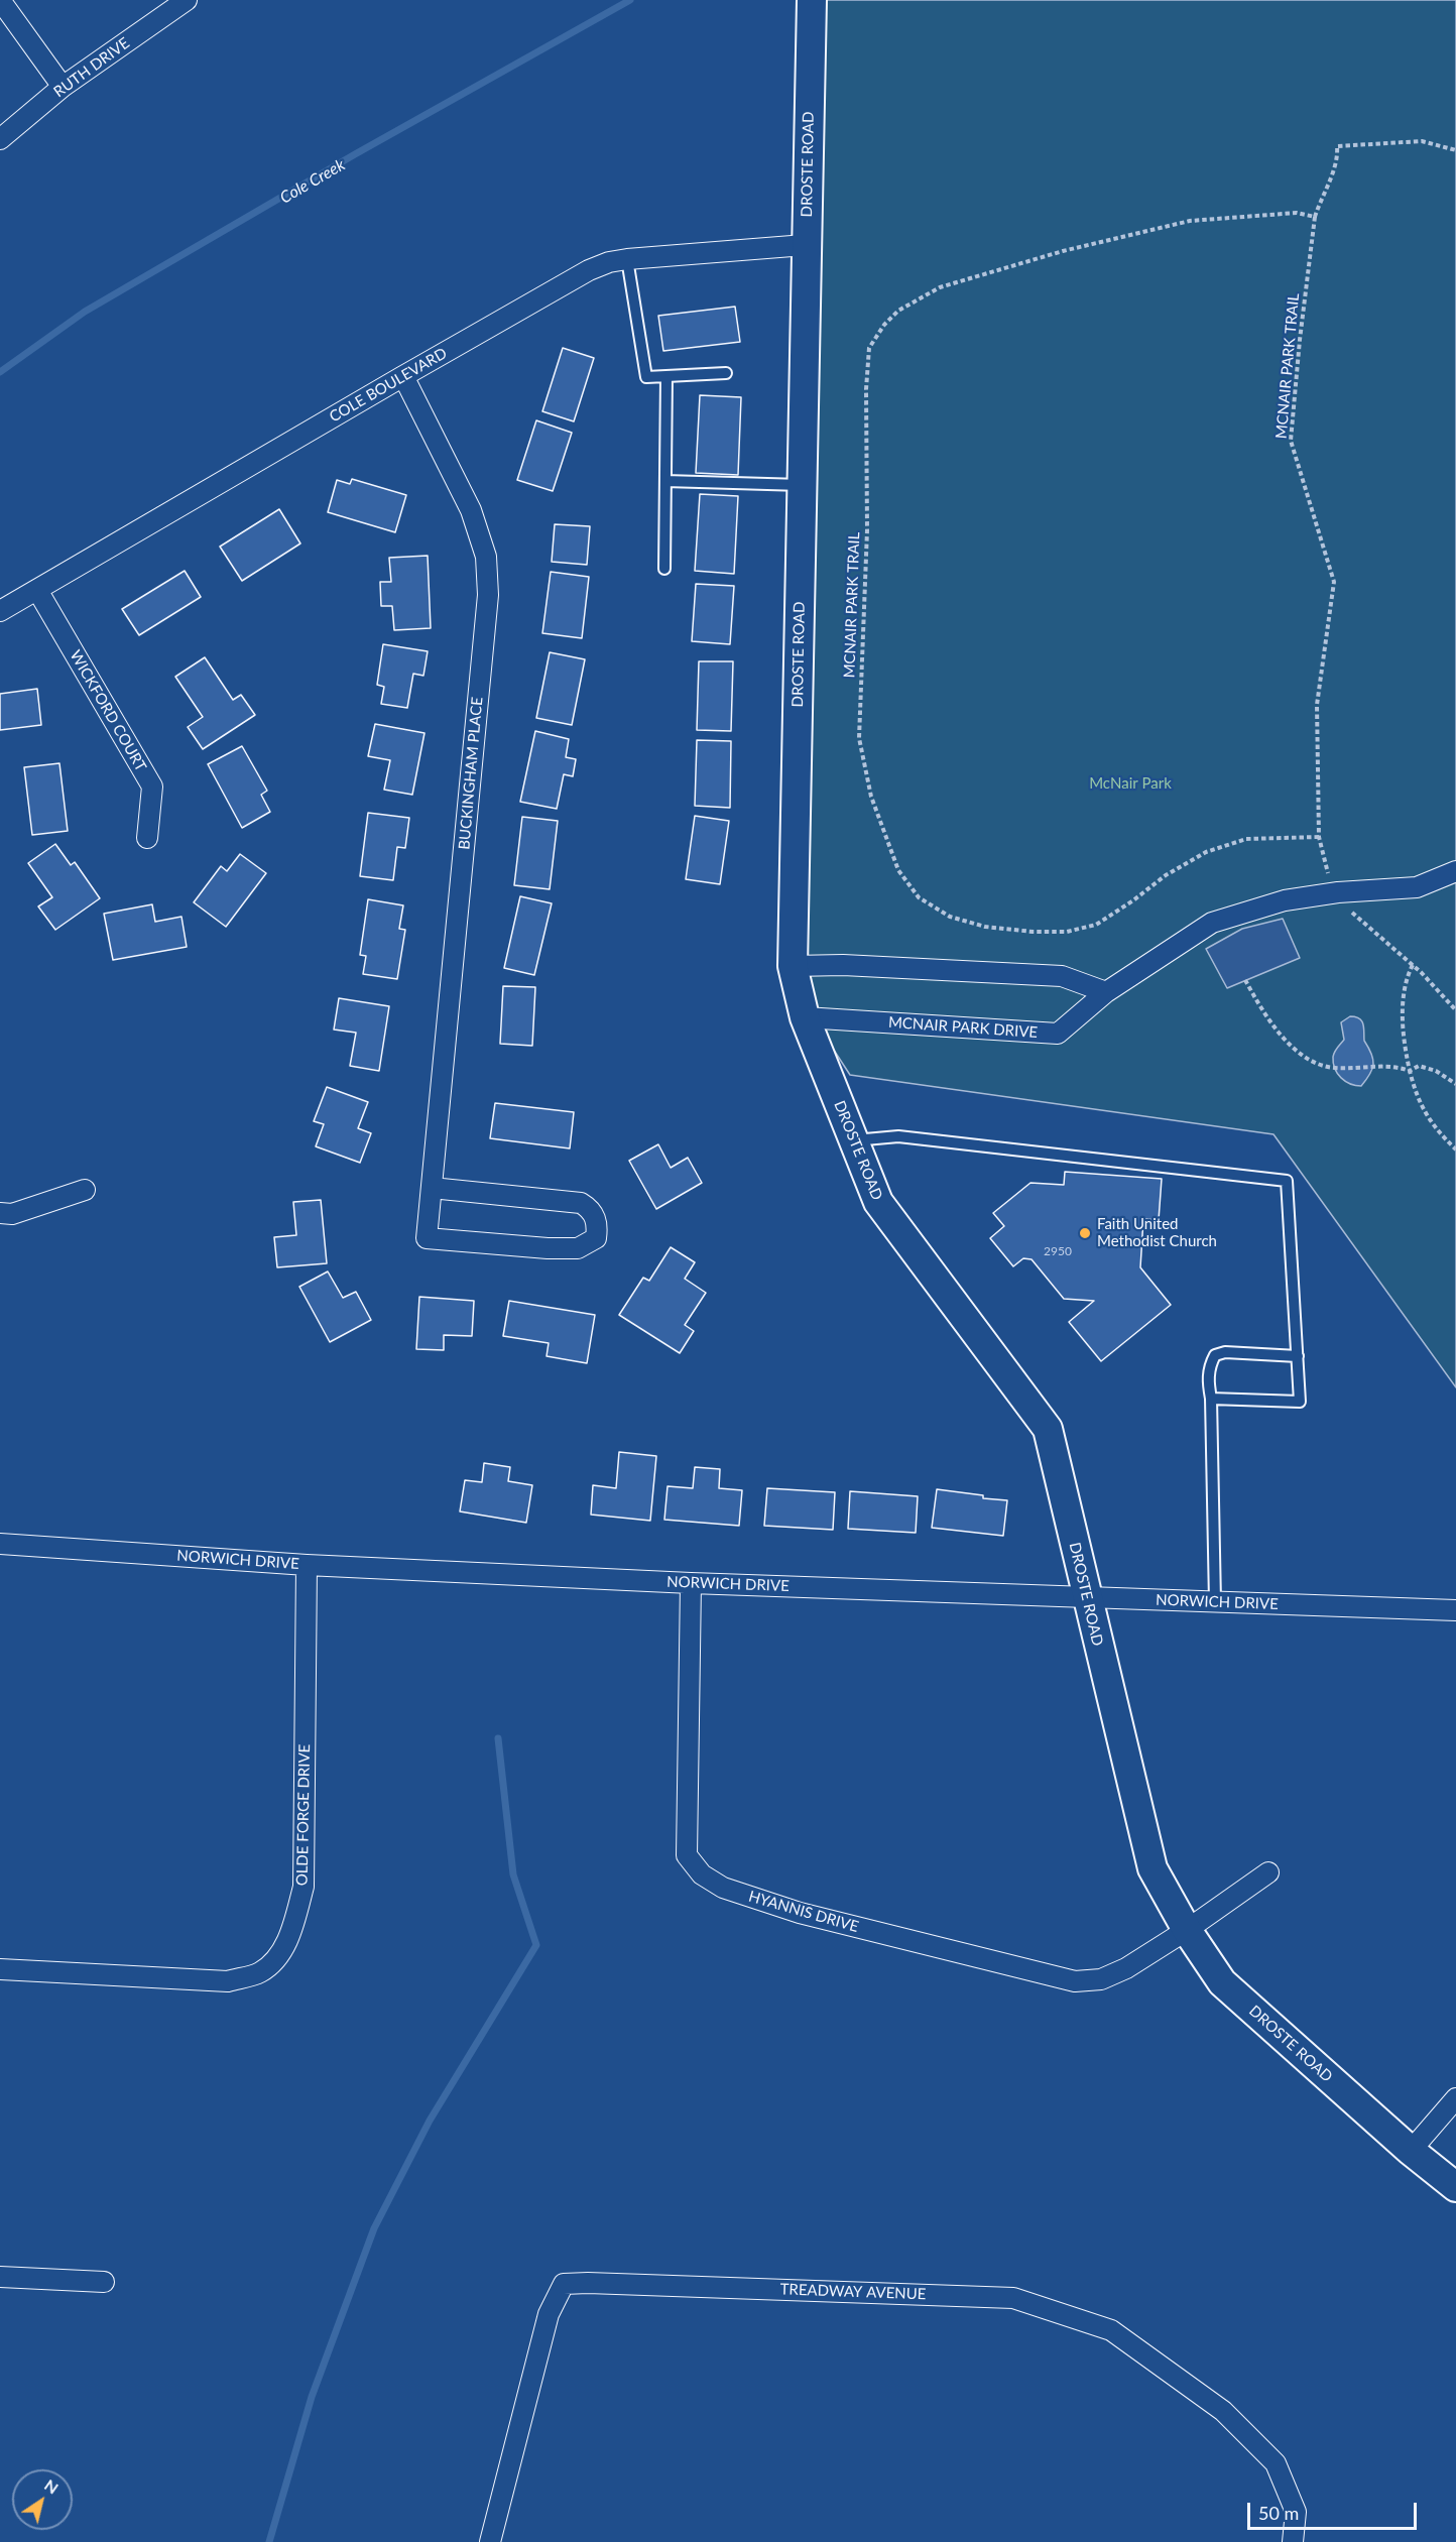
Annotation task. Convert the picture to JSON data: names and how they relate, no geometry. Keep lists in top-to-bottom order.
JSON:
{
  "streets": {
    "street": [
      "RUTH DRIVE",
      "DROSTE ROAD",
      "COLE BOULEVARD",
      "WICKFORD COURT",
      "BUCKINGHAM PLACE",
      "MCNAIR PARK DRIVE",
      "NORWICH DRIVE",
      "OLDE FORGE DRIVE",
      "HYANNIS DRIVE",
      "TREADWAY AVENUE"
    ],
    "path": ["MCNAIR PARK TRAIL"]
  },
  "crossings": [
    ["DROSTE ROAD", "COLE BOULEVARD"],
    ["DROSTE ROAD", "MCNAIR PARK DRIVE"],
    ["DROSTE ROAD", "NORWICH DRIVE"],
    ["DROSTE ROAD", "HYANNIS DRIVE"],
    ["MCNAIR PARK TRAIL", "MCNAIR PARK DRIVE"],
    ["COLE BOULEVARD", "WICKFORD COURT"],
    ["COLE BOULEVARD", "BUCKINGHAM PLACE"],
    ["NORWICH DRIVE", "OLDE FORGE DRIVE"],
    ["NORWICH DRIVE", "HYANNIS DRIVE"]
  ],
  "water": ["Cole Creek"],
  "parks": ["McNair Park"],
  "places": ["Faith United Methodist Church"],
  "house_numbers": ["2950"],
  "scale_bar": "50 m",
  "north": "top right"
}
